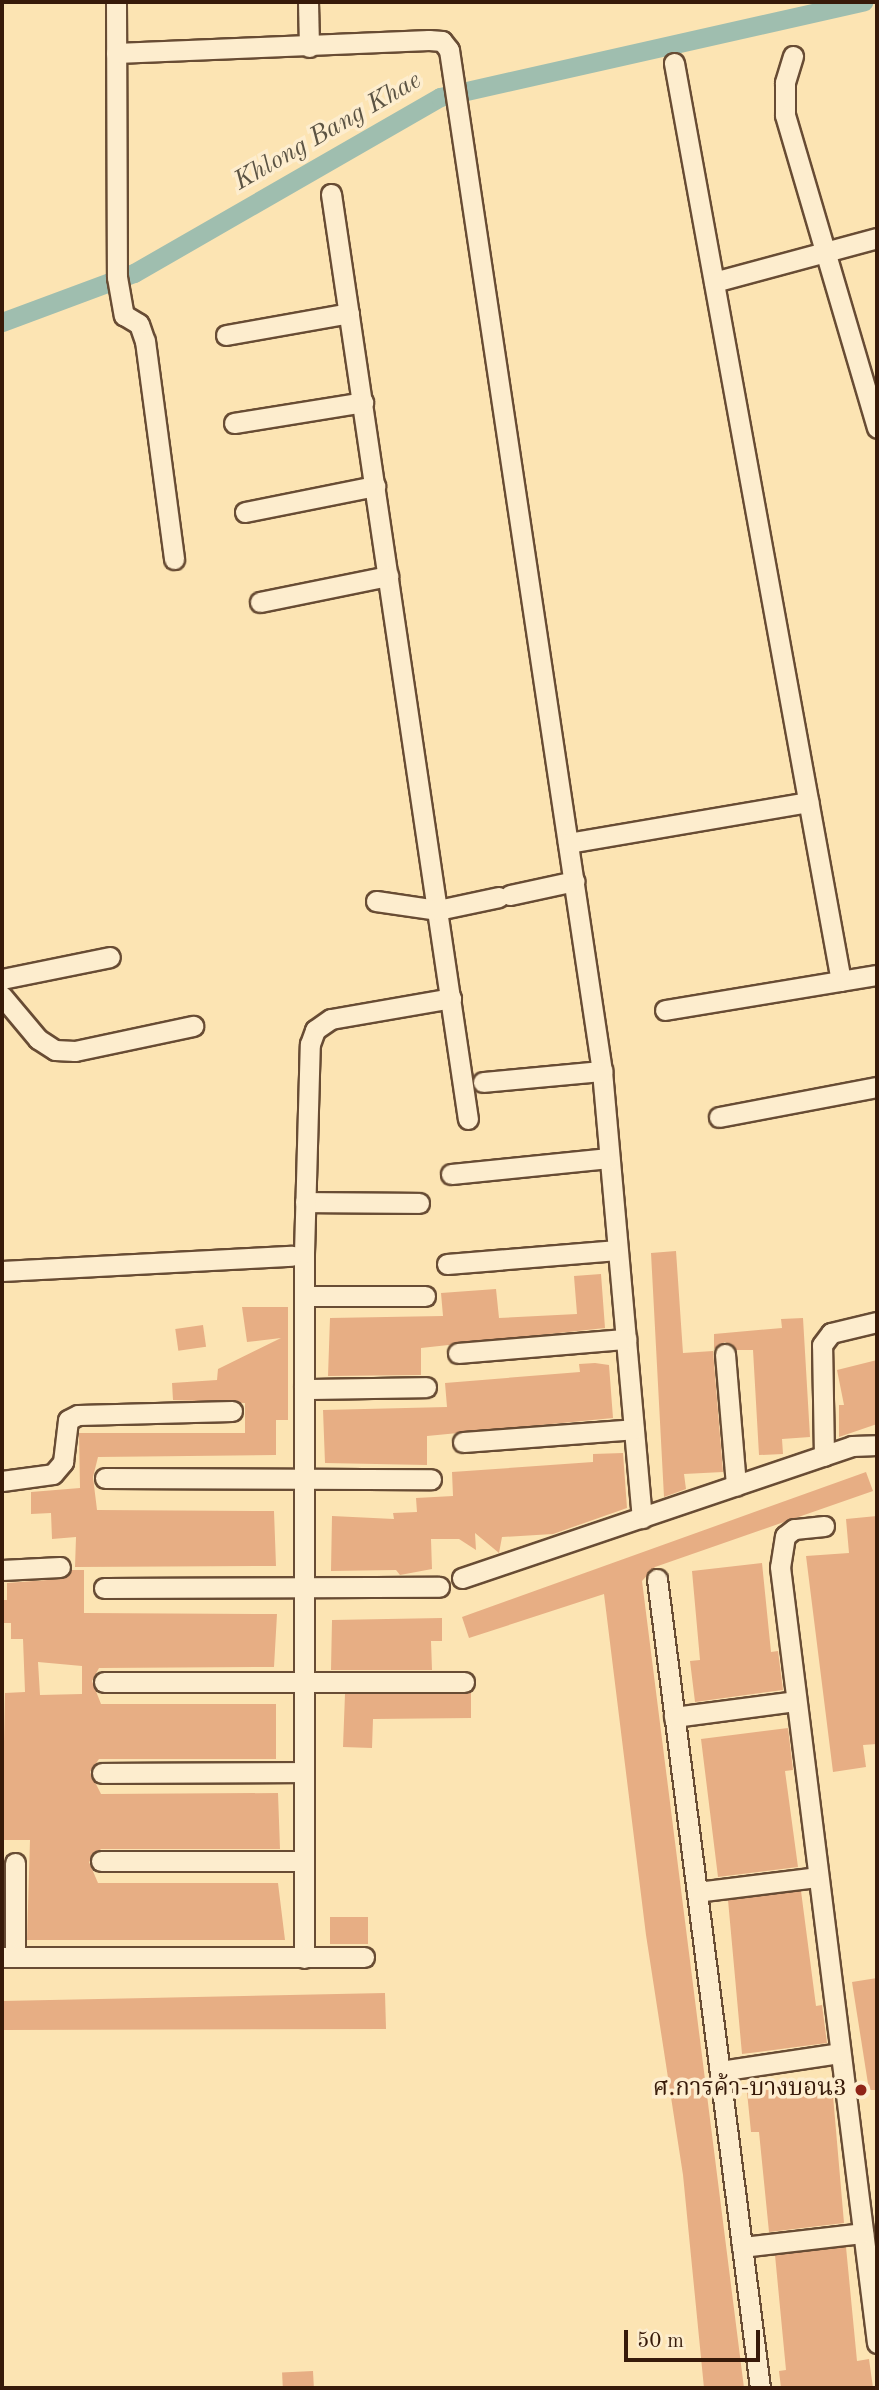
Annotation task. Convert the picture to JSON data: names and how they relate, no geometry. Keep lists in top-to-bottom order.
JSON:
{
  "water": ["Khlong Bang Khae"],
  "places": ["ศ.การค้า-บางบอน3"],
  "scale_bar": "50 m"
}
